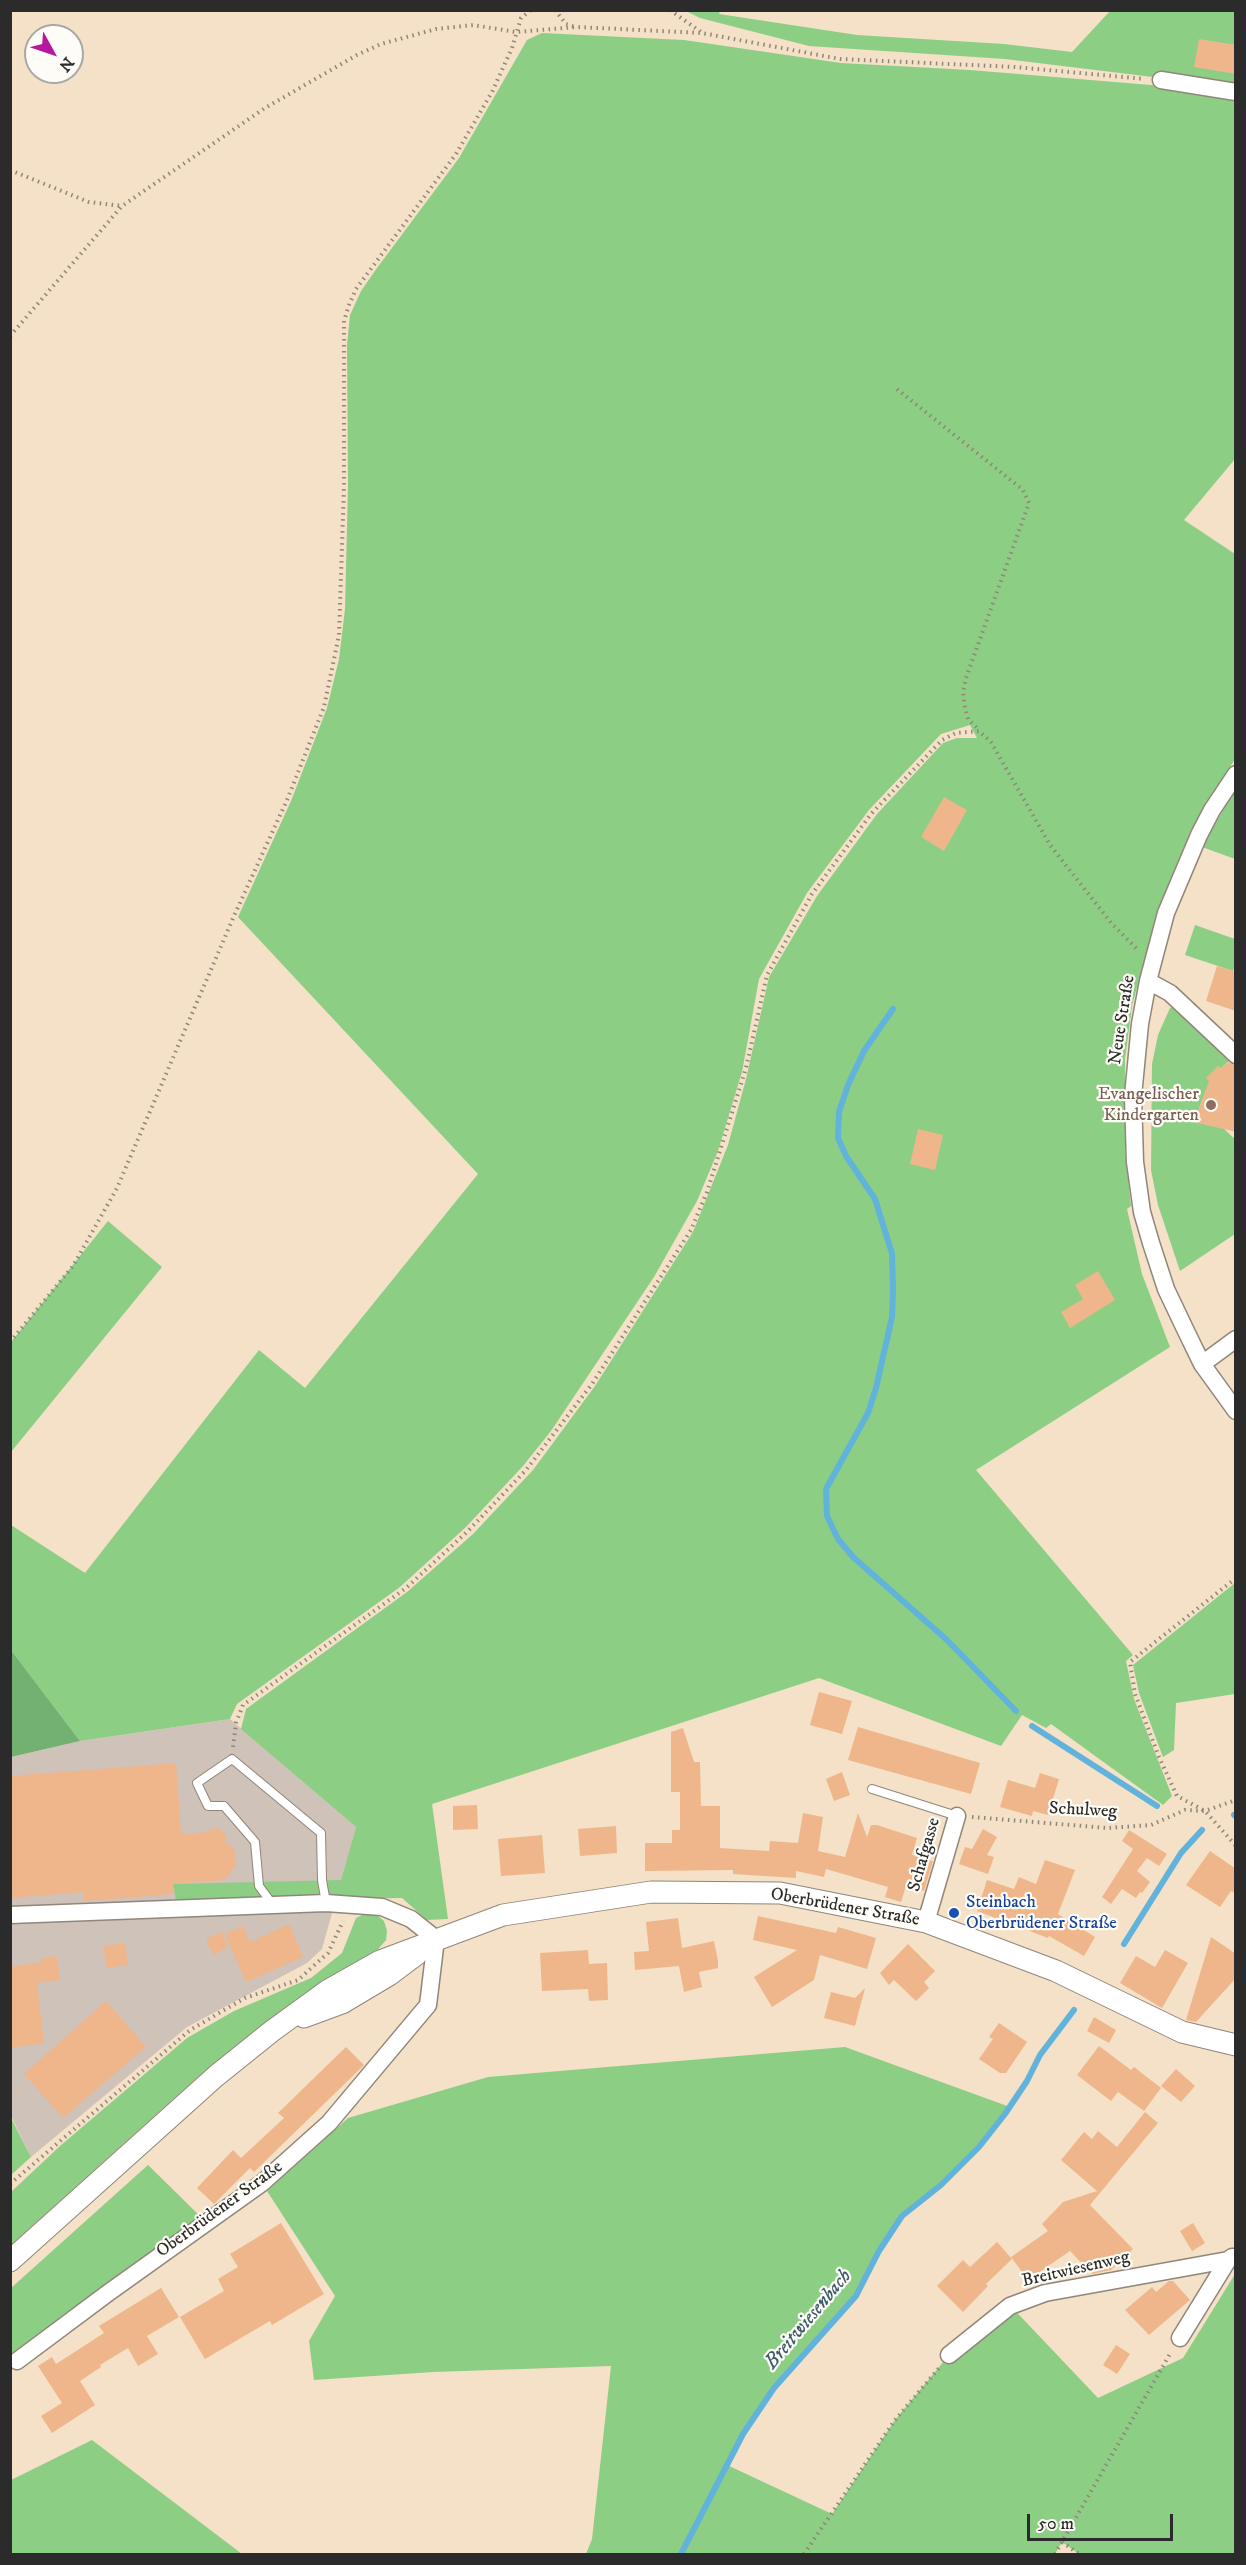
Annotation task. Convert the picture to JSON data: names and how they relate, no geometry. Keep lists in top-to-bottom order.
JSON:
{
  "streets": {
    "street": [
      "Neue Straße",
      "Schafgasse",
      "Oberbrüdener Straße",
      "Breitwiesenweg"
    ],
    "path": ["Schulweg"]
  },
  "crossings": [
    ["Schulweg", "Schafgasse"],
    ["Schafgasse", "Oberbrüdener Straße"]
  ],
  "water": ["Breitwiesenbach"],
  "places": ["Evangelischer Kindergarten", "Steinbach Oberbrüdener Straße"],
  "scale_bar": "50 m",
  "north": "bottom right"
}
